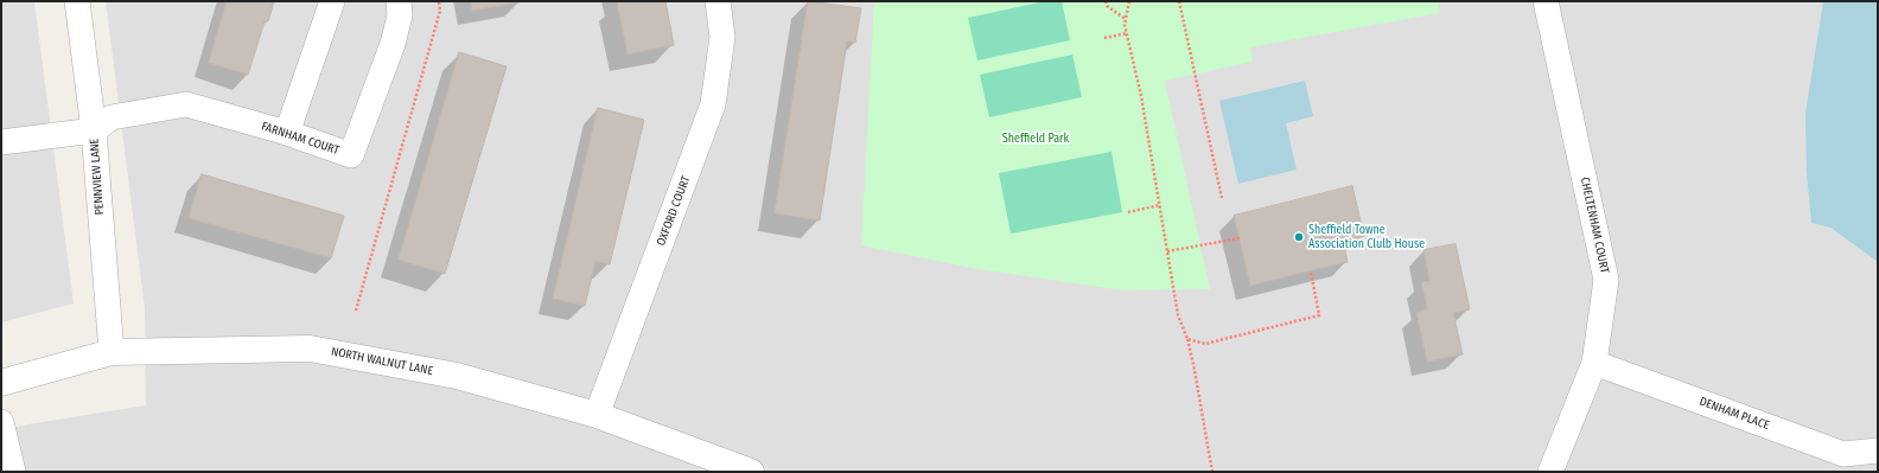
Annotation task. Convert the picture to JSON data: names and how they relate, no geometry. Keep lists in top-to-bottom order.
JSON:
{
  "streets": {
    "street": [
      "FARNHAM COURT",
      "PENNVIEW LANE",
      "OXFORD COURT",
      "CHELTENHAM COURT",
      "NORTH WALNUT LANE",
      "DENHAM PLACE"
    ]
  },
  "crossings": [
    ["FARNHAM COURT", "PENNVIEW LANE"],
    ["PENNVIEW LANE", "NORTH WALNUT LANE"],
    ["OXFORD COURT", "NORTH WALNUT LANE"],
    ["CHELTENHAM COURT", "DENHAM PLACE"]
  ],
  "parks": ["Sheffield Park"],
  "places": ["Sheffield Towne Association Clulb House"]
}
